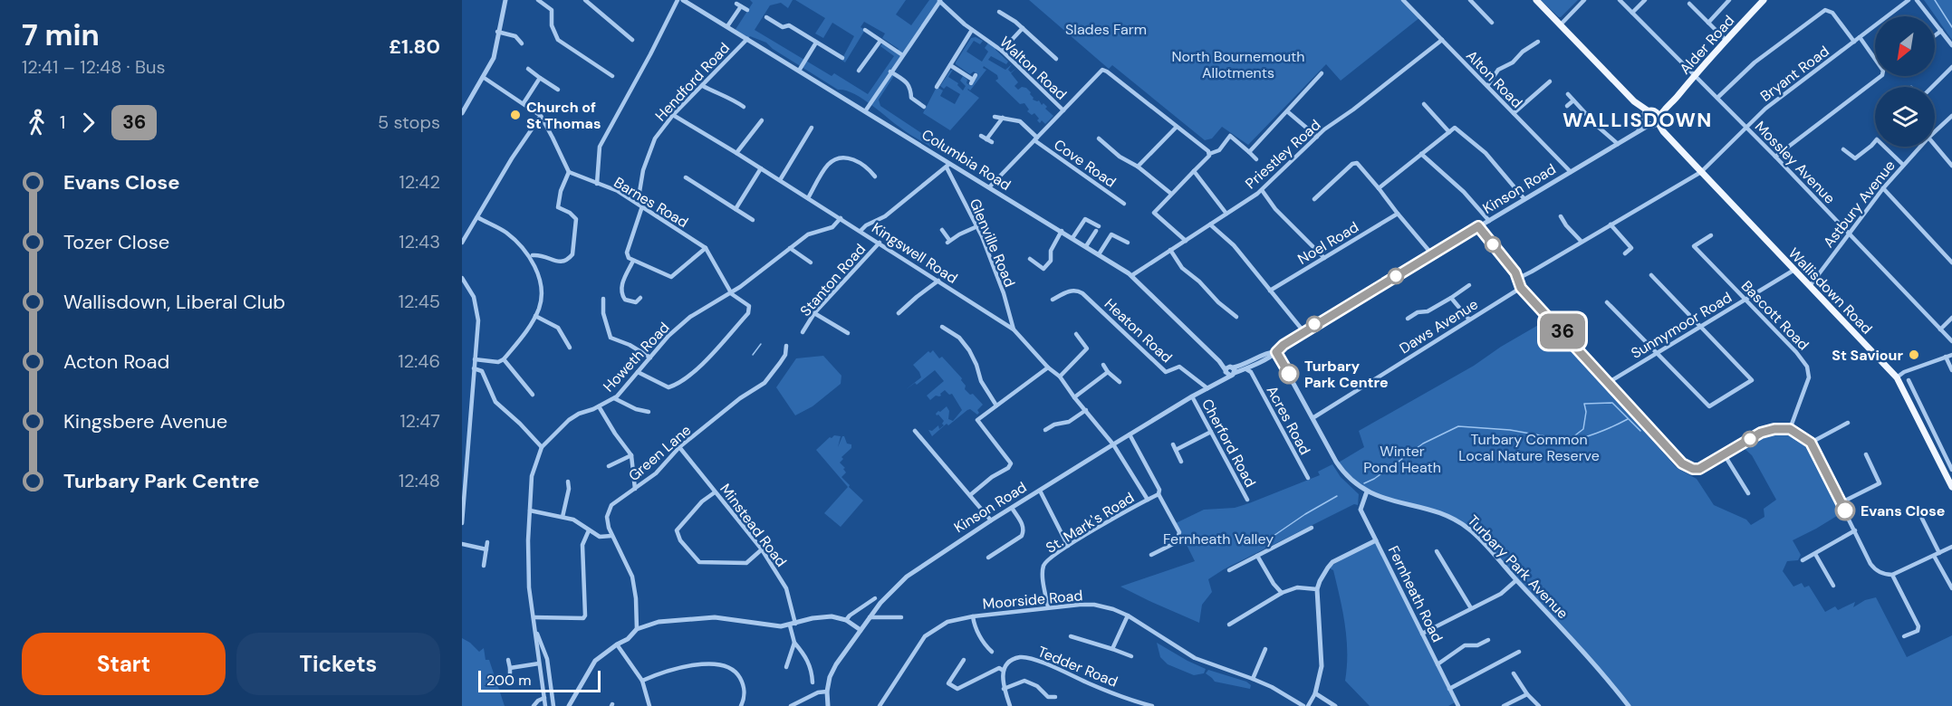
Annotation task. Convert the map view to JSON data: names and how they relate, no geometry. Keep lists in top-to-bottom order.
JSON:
{
  "streets": {
    "main road": ["Alder Road", "Wallisdown Road"],
    "street": [
      "Walton Road",
      "Bryant Road",
      "Alton Road",
      "Hendford Road",
      "Priestley Road",
      "Columbia Road",
      "Mossley Avenue",
      "Cove Road",
      "Kinson Road",
      "Barnes Road",
      "Astbury Avenue",
      "Glenville Road",
      "Noel Road",
      "Kingswell Road",
      "Stanton Road",
      "Bascott Road",
      "Sunnymoor Road",
      "Daws Avenue",
      "Heaton Road",
      "Howeth Road",
      "Acres Road",
      "Cherford Road",
      "Green Lane",
      "St. Mark's Road",
      "Minstead Road",
      "Turbary Park Avenue",
      "Fernheath Road",
      "Moorside Road",
      "Tedder Road"
    ]
  },
  "crossings": [
    ["Alder Road", "Mossley Avenue"],
    ["Alder Road", "Kinson Road"],
    ["Alder Road", "Wallisdown Road"],
    ["Bryant Road", "Mossley Avenue"],
    ["Bryant Road", "Wallisdown Road"],
    ["Alton Road", "Priestley Road"],
    ["Alton Road", "Kinson Road"],
    ["Hendford Road", "Columbia Road"],
    ["Hendford Road", "Barnes Road"],
    ["Hendford Road", "Kingswell Road"],
    ["Priestley Road", "Columbia Road"],
    ["Columbia Road", "Kinson Road"],
    ["Columbia Road", "Glenville Road"],
    ["Mossley Avenue", "Astbury Avenue"],
    ["Kinson Road", "Kingswell Road"],
    ["Kinson Road", "Wallisdown Road"],
    ["Kinson Road", "Heaton Road"],
    ["Kinson Road", "Acres Road"],
    ["Kinson Road", "Cherford Road"],
    ["Kinson Road", "Turbary Park Avenue"],
    ["Barnes Road", "Howeth Road"],
    ["Astbury Avenue", "Wallisdown Road"],
    ["Glenville Road", "Kingswell Road"],
    ["Kingswell Road", "Stanton Road"],
    ["Kingswell Road", "Howeth Road"],
    ["Kingswell Road", "St. Mark's Road"],
    ["Wallisdown Road", "Sunnymoor Road"],
    ["Bascott Road", "Sunnymoor Road"],
    ["Daws Avenue", "Turbary Park Avenue"],
    ["Green Lane", "Minstead Road"],
    ["St. Mark's Road", "Moorside Road"],
    ["Turbary Park Avenue", "Fernheath Road"]
  ],
  "districts": ["WALLISDOWN"],
  "parks": [
    "Slades Farm",
    "North Bournemouth Allotments",
    "Turbary Common Local Nature Reserve",
    "Winter Pond Heath",
    "Fernheath Valley"
  ],
  "places": [
    "Church of St Thomas",
    "St Saviour",
    "Turbary Park Centre",
    "Evans Close"
  ],
  "lines": ["bus line 36"],
  "scale_bar": "200 m",
  "north": "bottom left",
  "page": {
    "heading": ["7 min", "12:41 – 12:48 · Bus", "£1.80"],
    "on_map": "36",
    "legs": ["1", "36", "5 stops"],
    "list": [
      {
        "name": "Evans Close",
        "value": "12:42"
      },
      {
        "name": "Tozer Close",
        "value": "12:43"
      },
      {
        "name": "Wallisdown, Liberal Club",
        "value": "12:45"
      },
      {
        "name": "Acton Road",
        "value": "12:46"
      },
      {
        "name": "Kingsbere Avenue",
        "value": "12:47"
      },
      {
        "name": "Turbary Park Centre",
        "value": "12:48"
      }
    ],
    "buttons": ["Start", "Tickets"],
    "scale": "200 m"
  }
}
